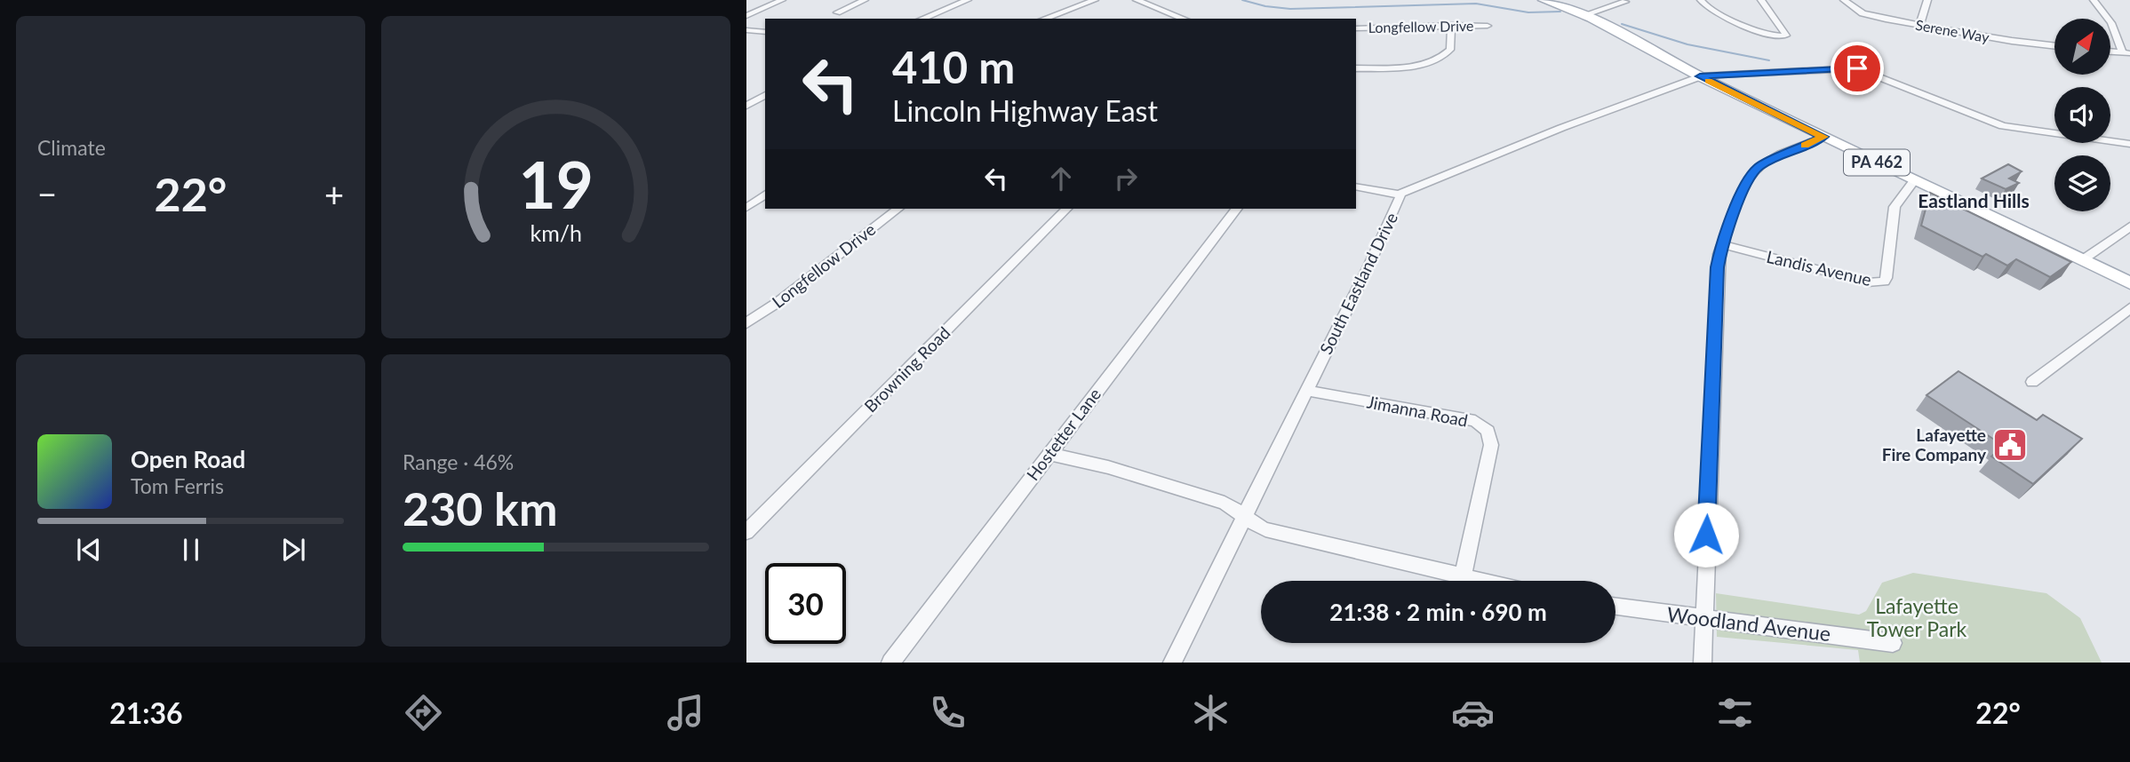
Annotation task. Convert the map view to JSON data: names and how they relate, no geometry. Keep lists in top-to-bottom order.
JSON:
{
  "streets": {
    "main road": ["PA 462"],
    "street": [
      "Longfellow Drive",
      "Serene Way",
      "Landis Avenue",
      "South Eastland Drive",
      "Browning Road",
      "Jimanna Road",
      "Hostetter Lane",
      "Woodland Avenue"
    ]
  },
  "crossings": [
    ["PA 462", "Landis Avenue"],
    ["PA 462", "South Eastland Drive"],
    ["South Eastland Drive", "Jimanna Road"]
  ],
  "districts": ["Eastland Hills"],
  "parks": ["Lafayette Tower Park"],
  "places": {
    "public building": ["Lafayette Fire Company"]
  },
  "north": "top right",
  "page": {
    "tile": [
      "Climate",
      ["Range · 46%", "230 km"]
    ],
    "turn": ["410 m", "Lincoln Highway East"],
    "heat": ["−", "22°", "+"],
    "song": ["Open Road", "Tom Ferris"],
    "limit": "30",
    "trip": "21:38 · 2 min · 690 m",
    "tabs": ["21:36", "22°"],
    "gauge": ["19", "km/h"]
  }
}
